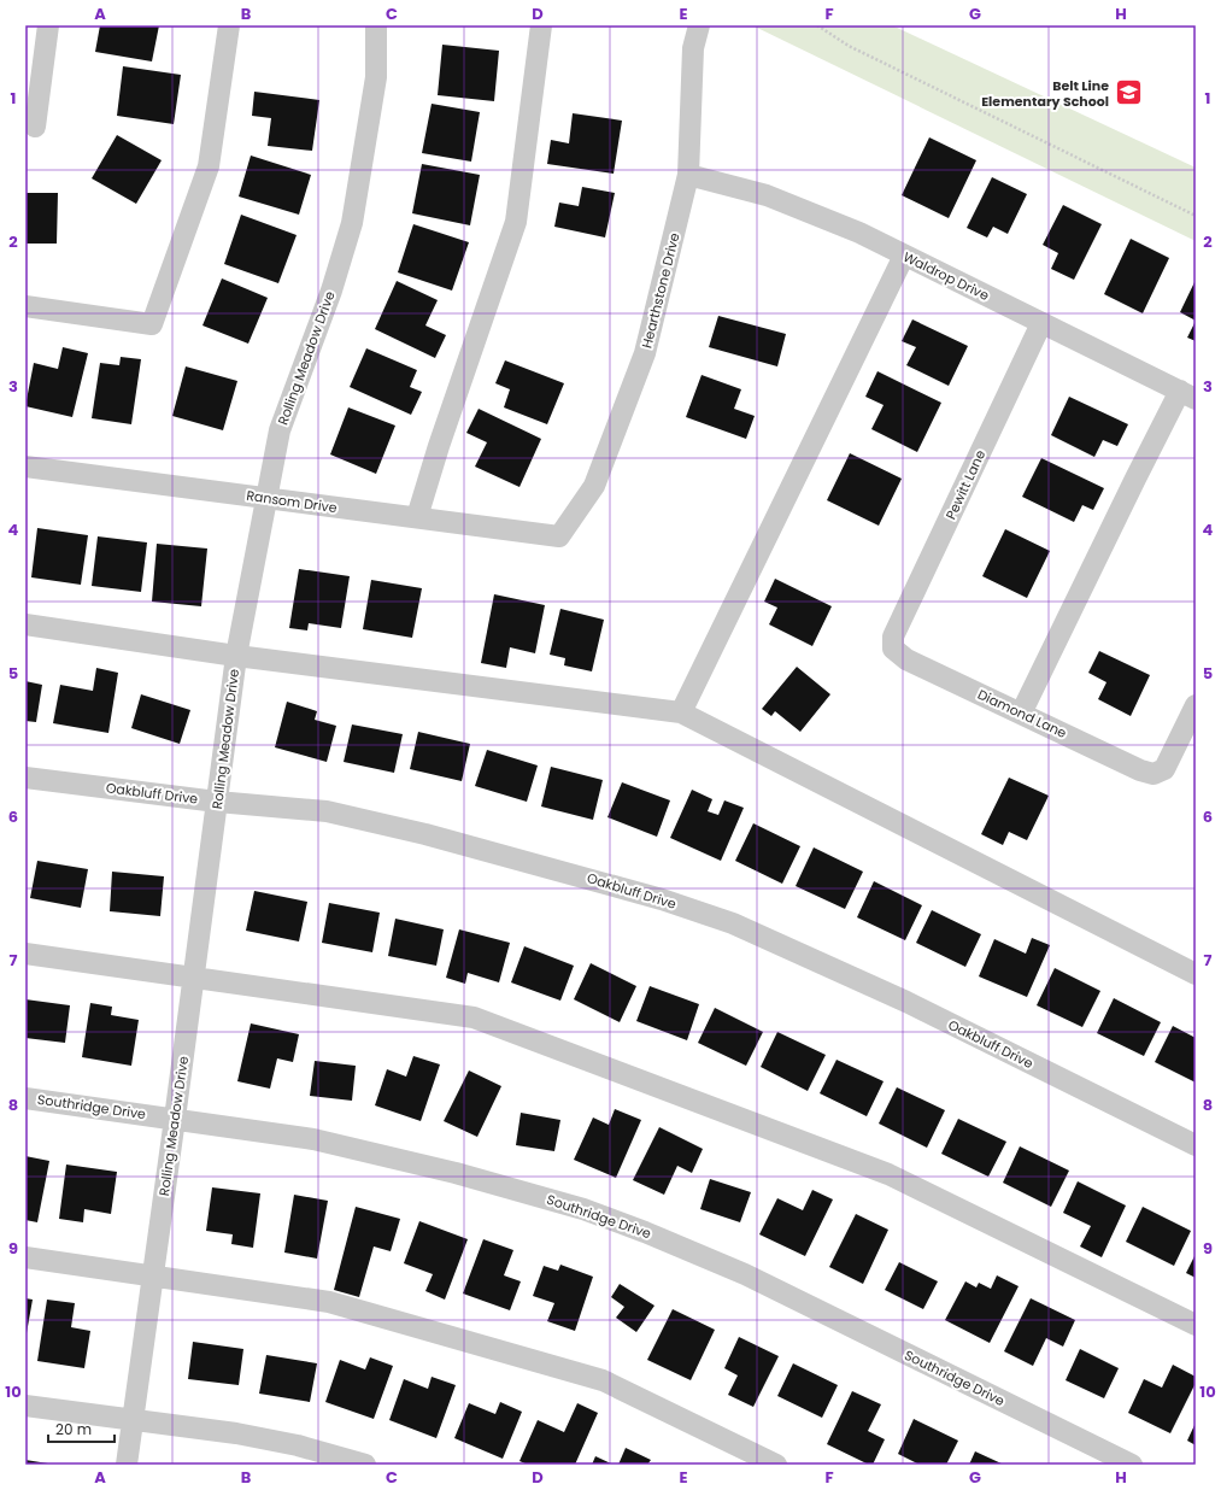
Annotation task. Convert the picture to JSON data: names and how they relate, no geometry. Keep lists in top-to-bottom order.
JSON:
{
  "streets": {
    "street": [
      "Waldrop Drive",
      "Hearthstone Drive",
      "Rolling Meadow Drive",
      "Pewitt Lane",
      "Ransom Drive",
      "Diamond Lane",
      "Oakbluff Drive",
      "Southridge Drive"
    ]
  },
  "crossings": [
    ["Waldrop Drive", "Hearthstone Drive"],
    ["Waldrop Drive", "Pewitt Lane"],
    ["Hearthstone Drive", "Ransom Drive"],
    ["Rolling Meadow Drive", "Ransom Drive"],
    ["Rolling Meadow Drive", "Oakbluff Drive"],
    ["Rolling Meadow Drive", "Southridge Drive"],
    ["Pewitt Lane", "Diamond Lane"]
  ],
  "places": {
    "school or university": ["Belt Line Elementary School"]
  },
  "scale_bar": "20 m",
  "grid": {
    "columns": [
      "A",
      "B",
      "C",
      "D",
      "E",
      "F",
      "G",
      "H"
    ],
    "rows": [
      "1",
      "2",
      "3",
      "4",
      "5",
      "6",
      "7",
      "8",
      "9",
      "10"
    ]
  }
}
